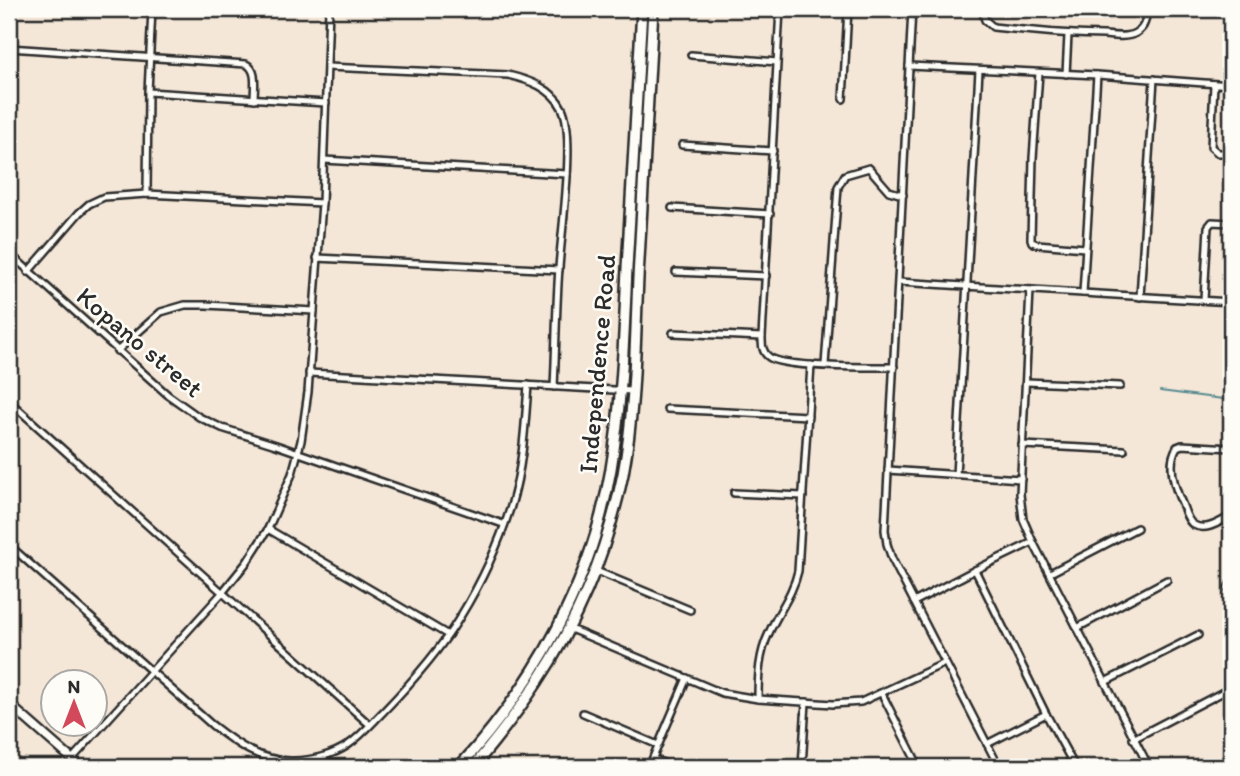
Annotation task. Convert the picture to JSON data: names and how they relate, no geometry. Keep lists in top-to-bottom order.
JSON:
{
  "streets": {
    "main road": ["Independence Road"],
    "street": ["Kopano street"]
  },
  "north": "top"
}
